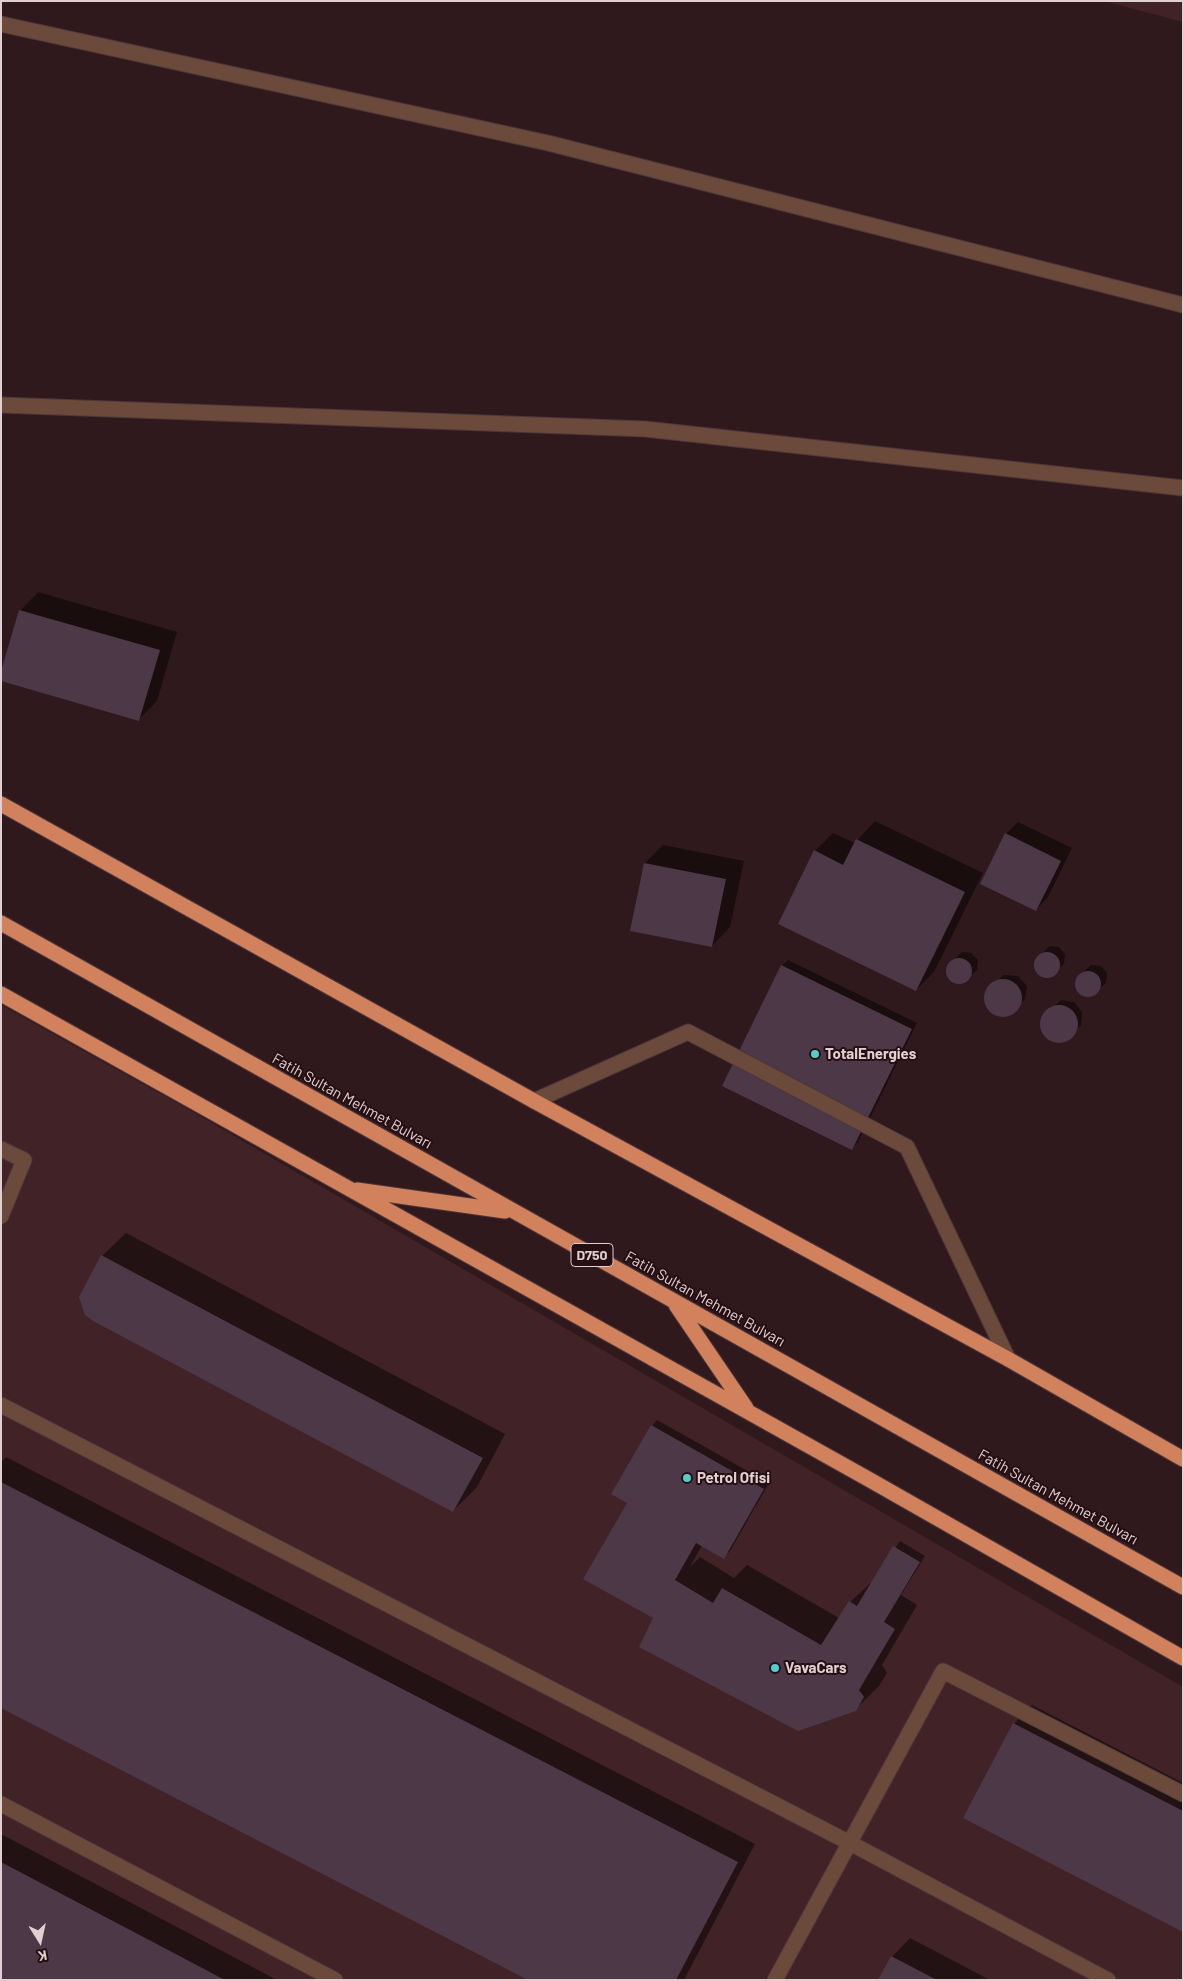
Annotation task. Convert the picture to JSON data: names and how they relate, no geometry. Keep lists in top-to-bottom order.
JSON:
{
  "streets": {
    "highway": ["Fatih Sultan Mehmet Bulvarı", "D750"]
  },
  "places": ["TotalEnergies", "Petrol Ofisi", "VavaCars"],
  "north": "bottom"
}
